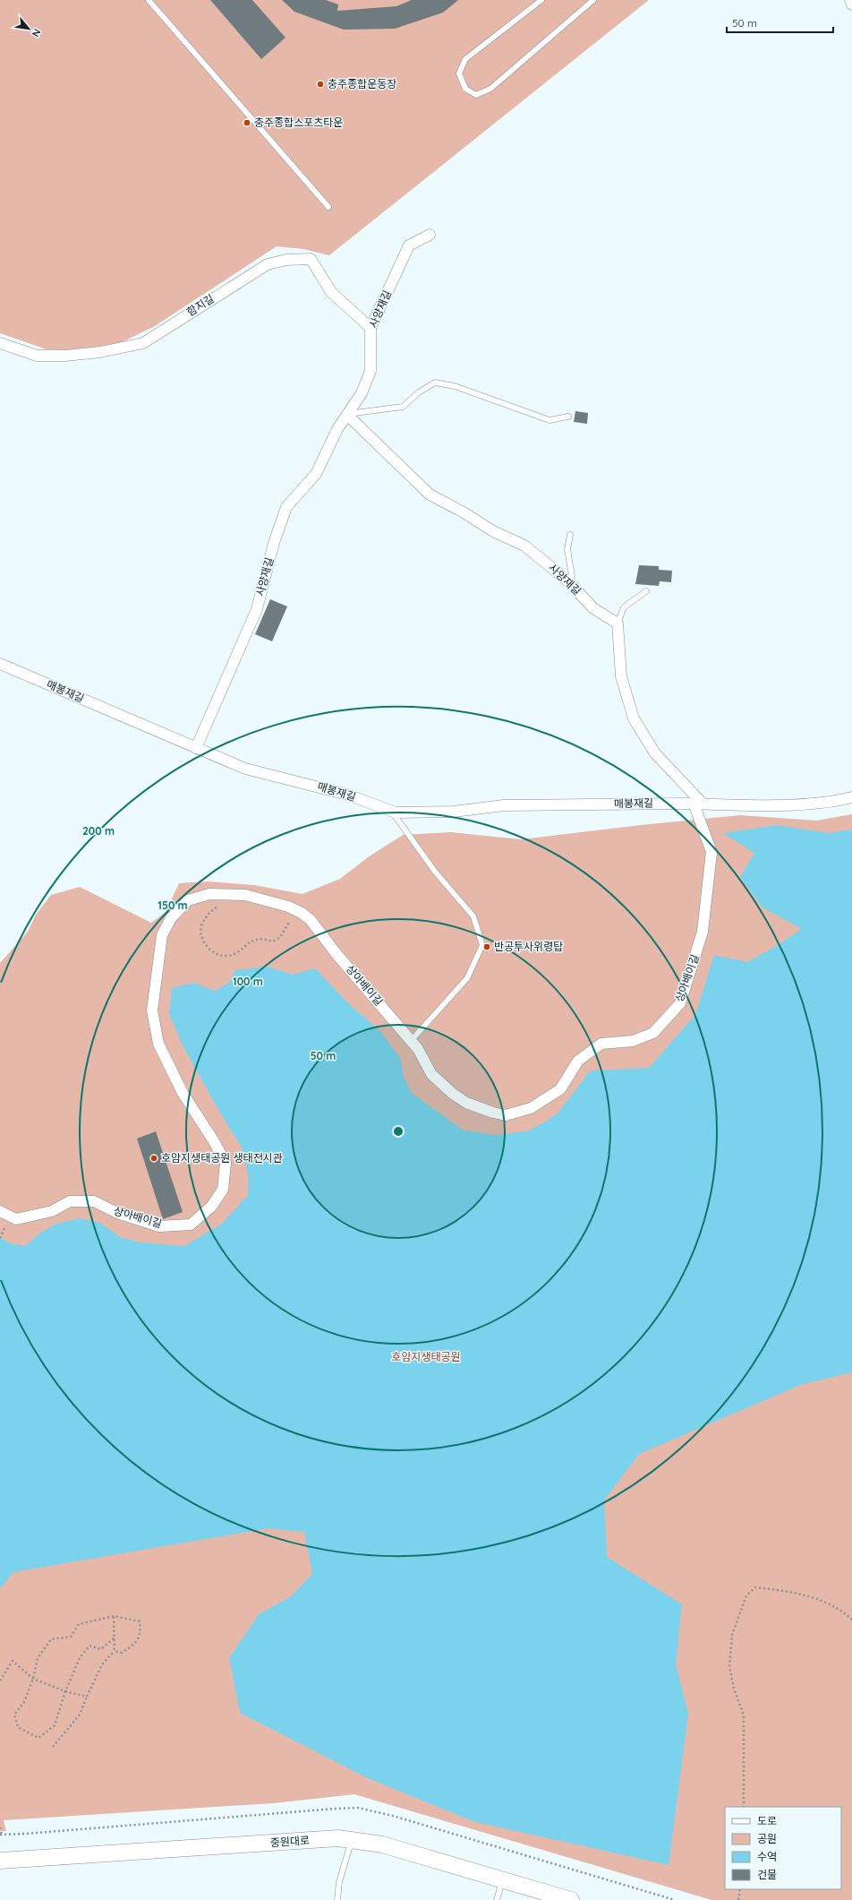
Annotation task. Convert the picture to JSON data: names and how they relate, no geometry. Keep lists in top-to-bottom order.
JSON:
{
  "streets": {
    "street": [
      "함지길",
      "사양재길",
      "매봉재길",
      "상아배이길",
      "중원대로"
    ]
  },
  "crossings": [
    ["함지길", "사양재길"],
    ["사양재길", "매봉재길"],
    ["매봉재길", "상아배이길"]
  ],
  "parks": ["호암지생태공원"],
  "places": [
    "충주종합운동장",
    "충주종합스포츠타운",
    "반공투사위령탑",
    "호암지생태공원 생태전시관"
  ],
  "legend": [
    "도로",
    "공원",
    "수역",
    "건물"
  ],
  "scale_bar": "50 m",
  "north": "bottom right",
  "rings": [
    "200 m",
    "150 m",
    "100 m",
    "50 m"
  ]
}
